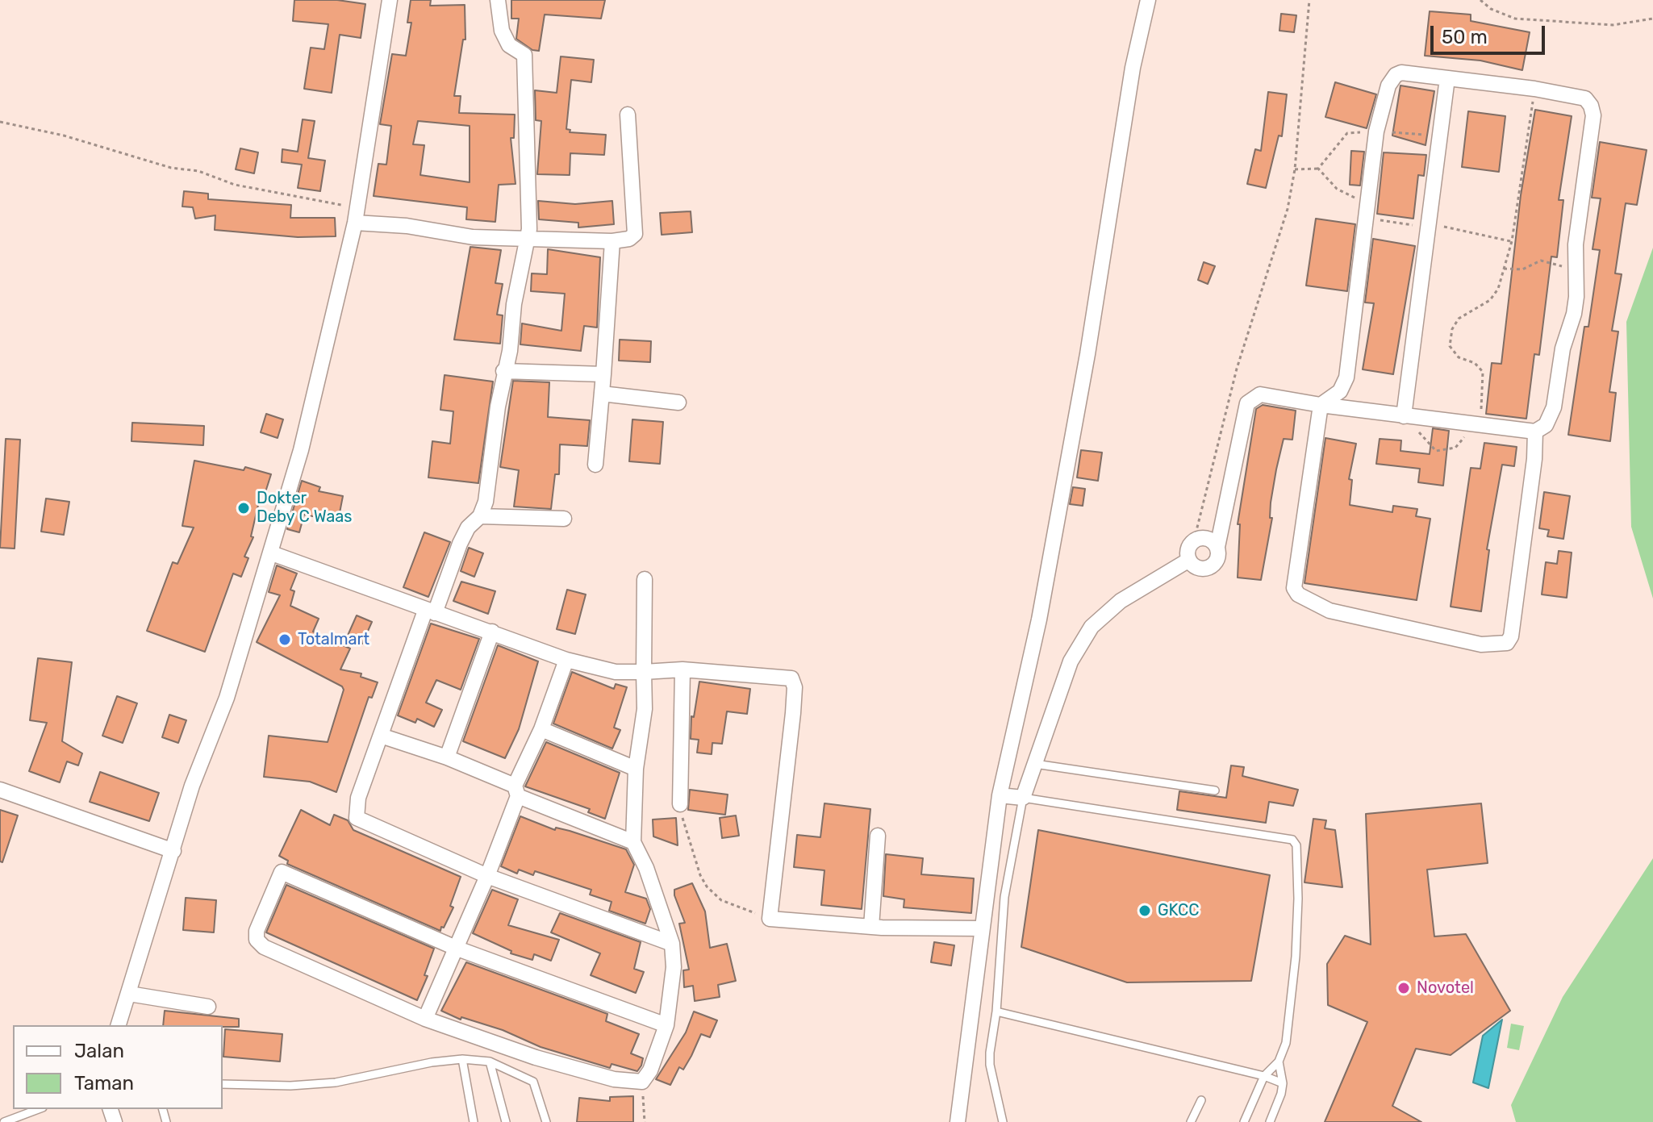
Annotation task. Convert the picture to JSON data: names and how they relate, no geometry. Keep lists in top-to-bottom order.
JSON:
{
  "places": [
    "Dokter Deby C Waas",
    "Totalmart",
    "GKCC",
    "Novotel"
  ],
  "legend": ["Jalan", "Taman"],
  "scale_bar": "50 m"
}
